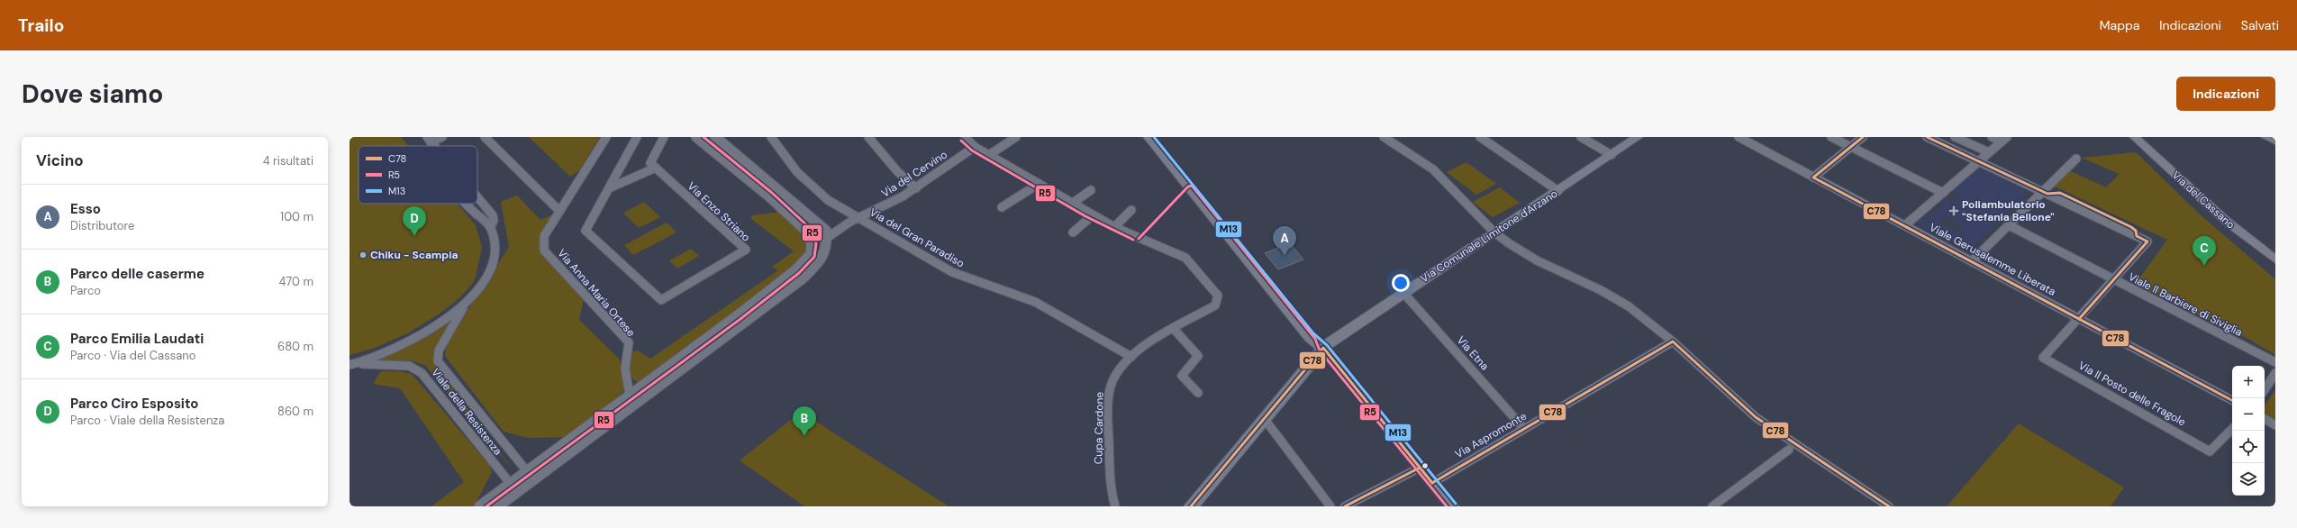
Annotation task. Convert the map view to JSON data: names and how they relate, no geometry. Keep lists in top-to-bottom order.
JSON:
{
  "streets": {
    "main road": ["Via del Cassano", "Via Comunale Limitone d'Arzano"],
    "street": [
      "Via del Cervino",
      "Via Enzo Striano",
      "Via del Gran Paradiso",
      "Viale Gerusalemme Liberata",
      "Via Anna Maria Ortese",
      "Viale Il Barbiere di Siviglia",
      "Via Etna",
      "Via Il Posto delle Fragole",
      "Viale della Resistenza",
      "Cupa Cardone",
      "Via Aspromonte"
    ]
  },
  "crossings": [
    ["Via del Cervino", "Via del Gran Paradiso"],
    ["Via Comunale Limitone d'Arzano", "Via Etna"],
    ["Via del Gran Paradiso", "Cupa Cardone"],
    ["Viale Gerusalemme Liberata", "Via Il Posto delle Fragole"],
    ["Via Etna", "Via Aspromonte"]
  ],
  "places": {
    "health": ["Poliambulatorio \"Stefania Bellone\""],
    "other": ["Chiku - Scampia"]
  },
  "lines": ["transit line C78", "transit line R5", "transit line M13"],
  "legend": ["C78", "R5", "M13"],
  "page": {
    "header": "Trailo",
    "nav": ["Mappa", "Indicazioni", "Salvati"],
    "buttons": "Indicazioni",
    "title": "Dove siamo",
    "heading": ["Vicino", "4 risultati"],
    "list": [
      {
        "mark": "A",
        "name": "Esso",
        "note": "Distributore",
        "value": "100 m"
      },
      {
        "mark": "B",
        "name": "Parco delle caserme",
        "note": "Parco",
        "value": "470 m"
      },
      {
        "mark": "C",
        "name": "Parco Emilia Laudati",
        "note": "Parco · Via del Cassano",
        "value": "680 m"
      },
      {
        "mark": "D",
        "name": "Parco Ciro Esposito",
        "note": "Parco · Viale della Resistenza",
        "value": "860 m"
      }
    ],
    "pins": [
      "D",
      "A",
      "C",
      "B"
    ],
    "map_buttons": ["+", "−"]
  }
}
